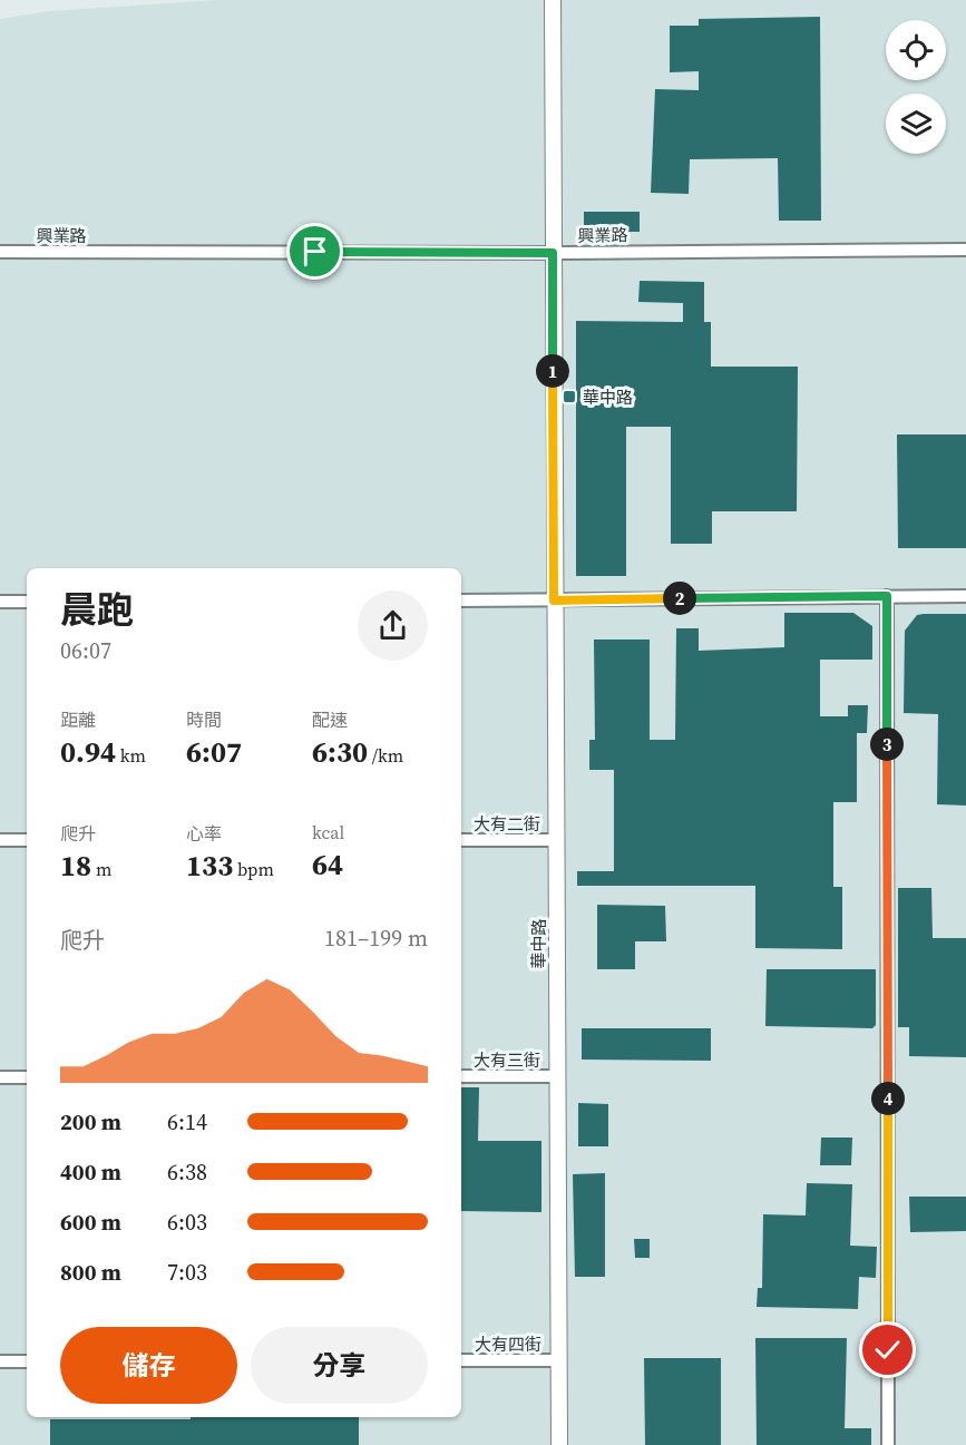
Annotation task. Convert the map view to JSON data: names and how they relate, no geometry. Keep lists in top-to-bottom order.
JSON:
{
  "streets": {
    "street": [
      "興業路",
      "大有二街",
      "華中路",
      "大有三街",
      "大有四街"
    ]
  },
  "crossings": [
    ["興業路", "華中路"],
    ["大有二街", "華中路"],
    ["華中路", "大有三街"],
    ["華中路", "大有四街"]
  ],
  "places": {
    "transit": ["華中路"]
  },
  "page": {
    "pins": [
      "1",
      "2",
      "3",
      "4"
    ],
    "heading": ["晨跑", "06:07"],
    "stats": [
      ["距離", "0.94 km"],
      ["時間", "6:07"],
      ["配速", "6:30 /km"],
      ["爬升", "18 m"],
      ["心率", "133 bpm"],
      ["kcal", "64"]
    ],
    "chart": ["爬升", "181–199 m"],
    "list": [
      {
        "name": "200 m",
        "note": "6:14"
      },
      {
        "name": "400 m",
        "note": "6:38"
      },
      {
        "name": "600 m",
        "note": "6:03"
      },
      {
        "name": "800 m",
        "note": "7:03"
      }
    ],
    "buttons": ["儲存", "分享"]
  }
}
